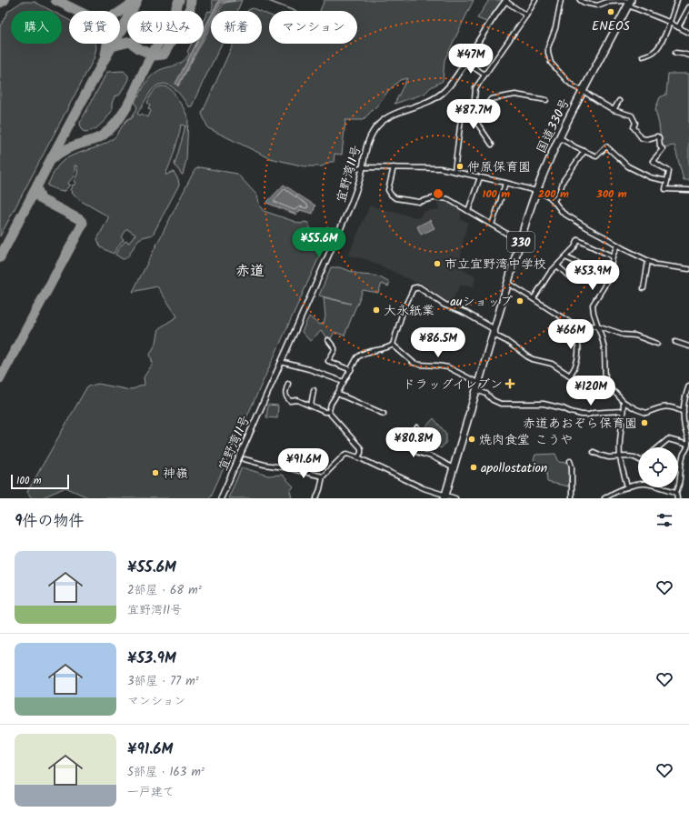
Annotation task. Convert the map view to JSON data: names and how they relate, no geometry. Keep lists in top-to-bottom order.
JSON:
{
  "streets": {
    "highway": ["国道330号", "330"],
    "street": ["宜野湾11号"]
  },
  "districts": ["赤道"],
  "places": {
    "other": [
      "ENEOS",
      "仲原保育園",
      "市立宜野湾中学校",
      "auショップ",
      "大永紙業",
      "赤道あおぞら保育園",
      "焼肉食堂 こうや",
      "apollostation",
      "神嶺"
    ],
    "health": ["ドラッグイレブン"]
  },
  "scale_bar": "100 m",
  "page": {
    "chip": [
      "購入",
      "賃貸",
      "絞り込み",
      "新着",
      "マンション"
    ],
    "price": [
      "¥47M",
      "¥87.7M",
      "¥55.6M",
      "¥53.9M",
      "¥66M",
      "¥86.5M",
      "¥120M",
      "¥80.8M",
      "¥91.6M"
    ],
    "scale": "100 m",
    "heading": "9件の物件",
    "list": [
      {
        "name": "¥55.6M",
        "note": "2部屋 · 68 m² · 宜野湾11号"
      },
      {
        "name": "¥53.9M",
        "note": "3部屋 · 77 m² · マンション"
      },
      {
        "name": "¥91.6M",
        "note": "5部屋 · 163 m² · 一戸建て"
      }
    ]
  },
  "rings": ["100 m", "200 m", "300 m"]
}
